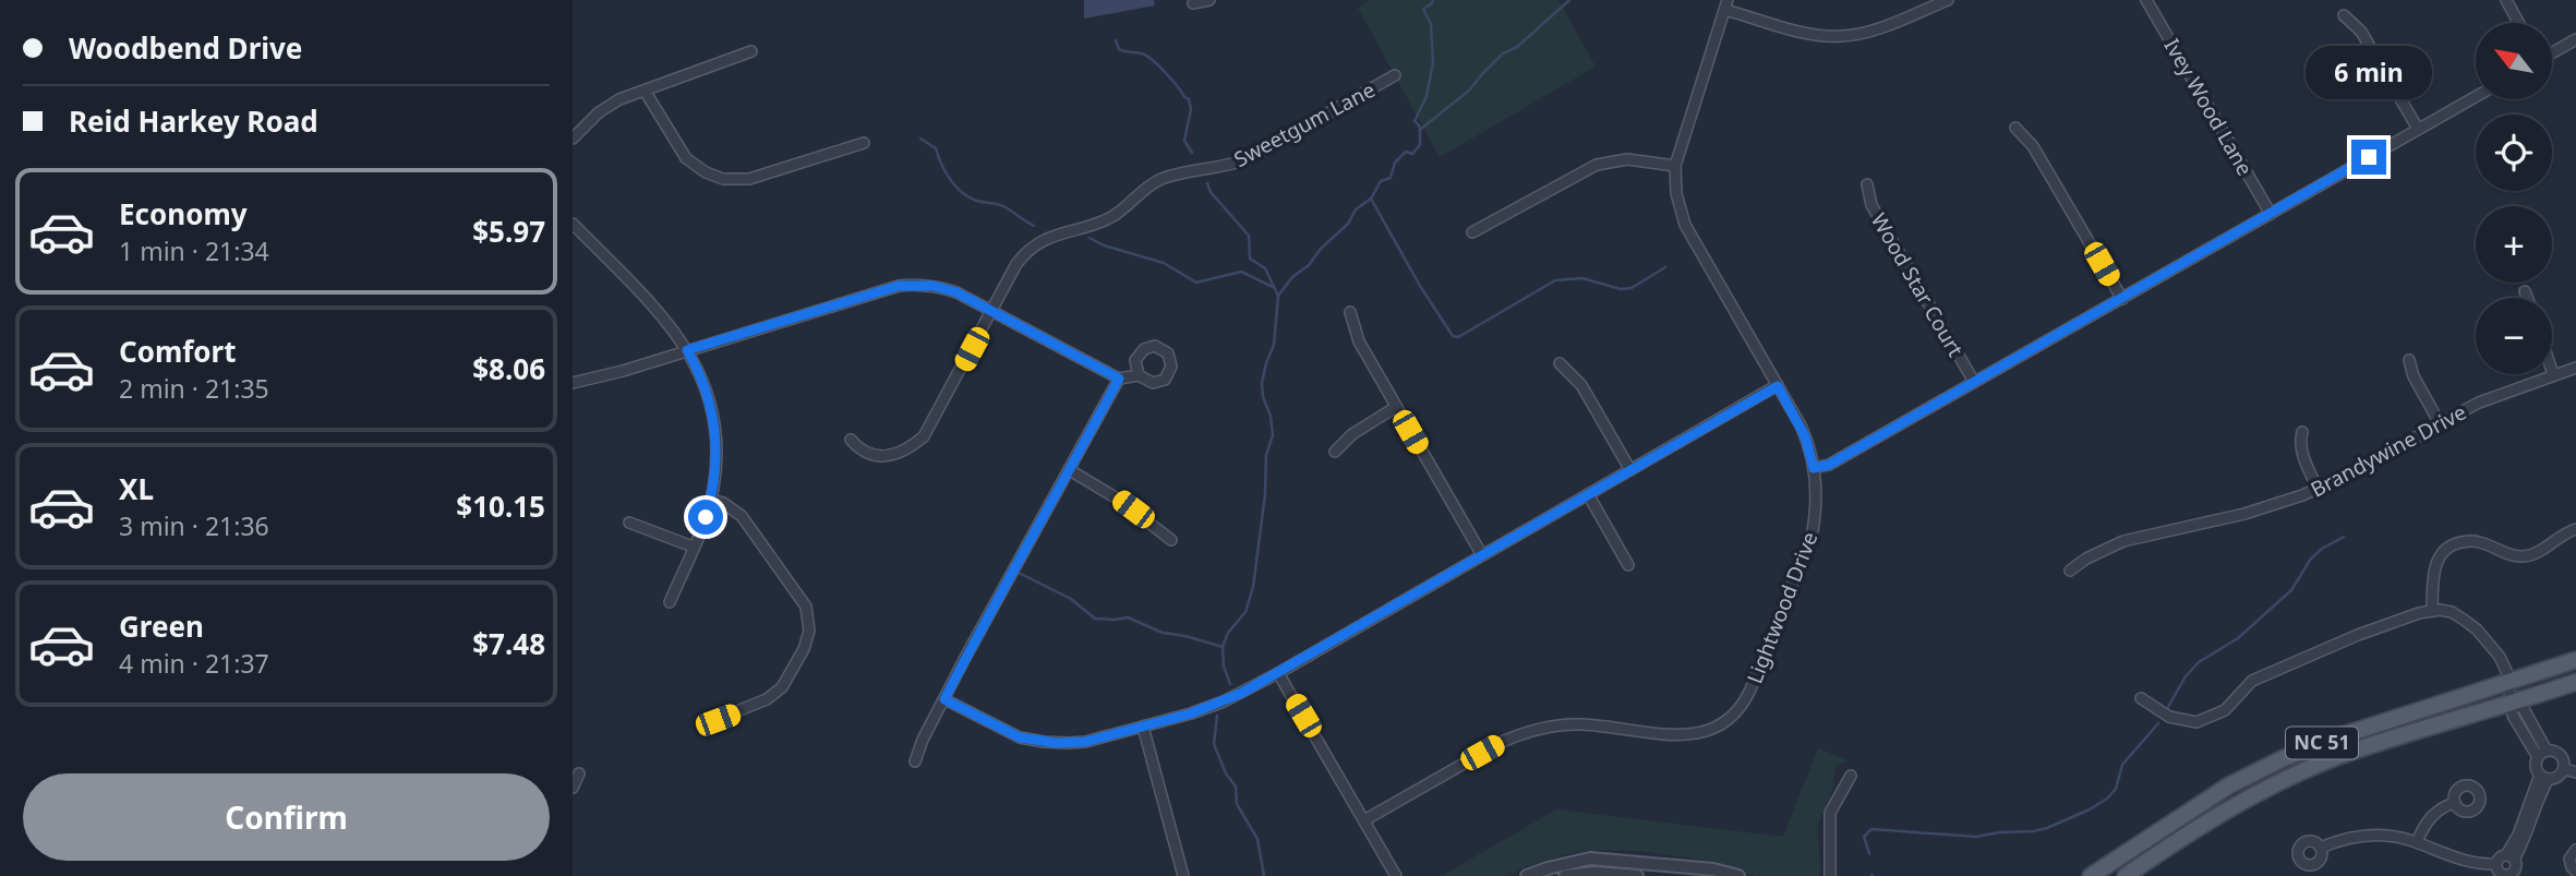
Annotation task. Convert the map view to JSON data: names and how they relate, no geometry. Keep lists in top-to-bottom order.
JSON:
{
  "streets": {
    "main road": ["NC 51"],
    "street": [
      "Ivey Wood Lane",
      "Sweetgum Lane",
      "Wood Star Court",
      "Brandywine Drive",
      "Lightwood Drive"
    ]
  },
  "north": "top left",
  "page": {
    "banner": ["Woodbend Drive", "Reid Harkey Road"],
    "map_buttons": ["+", "−"],
    "bubble": "6 min",
    "list": [
      {
        "name": "Economy",
        "note": "1 min · 21:34",
        "value": "$5.97"
      },
      {
        "name": "Comfort",
        "note": "2 min · 21:35",
        "value": "$8.06"
      },
      {
        "name": "XL",
        "note": "3 min · 21:36",
        "value": "$10.15"
      },
      {
        "name": "Green",
        "note": "4 min · 21:37",
        "value": "$7.48"
      }
    ],
    "buttons": "Confirm"
  }
}
